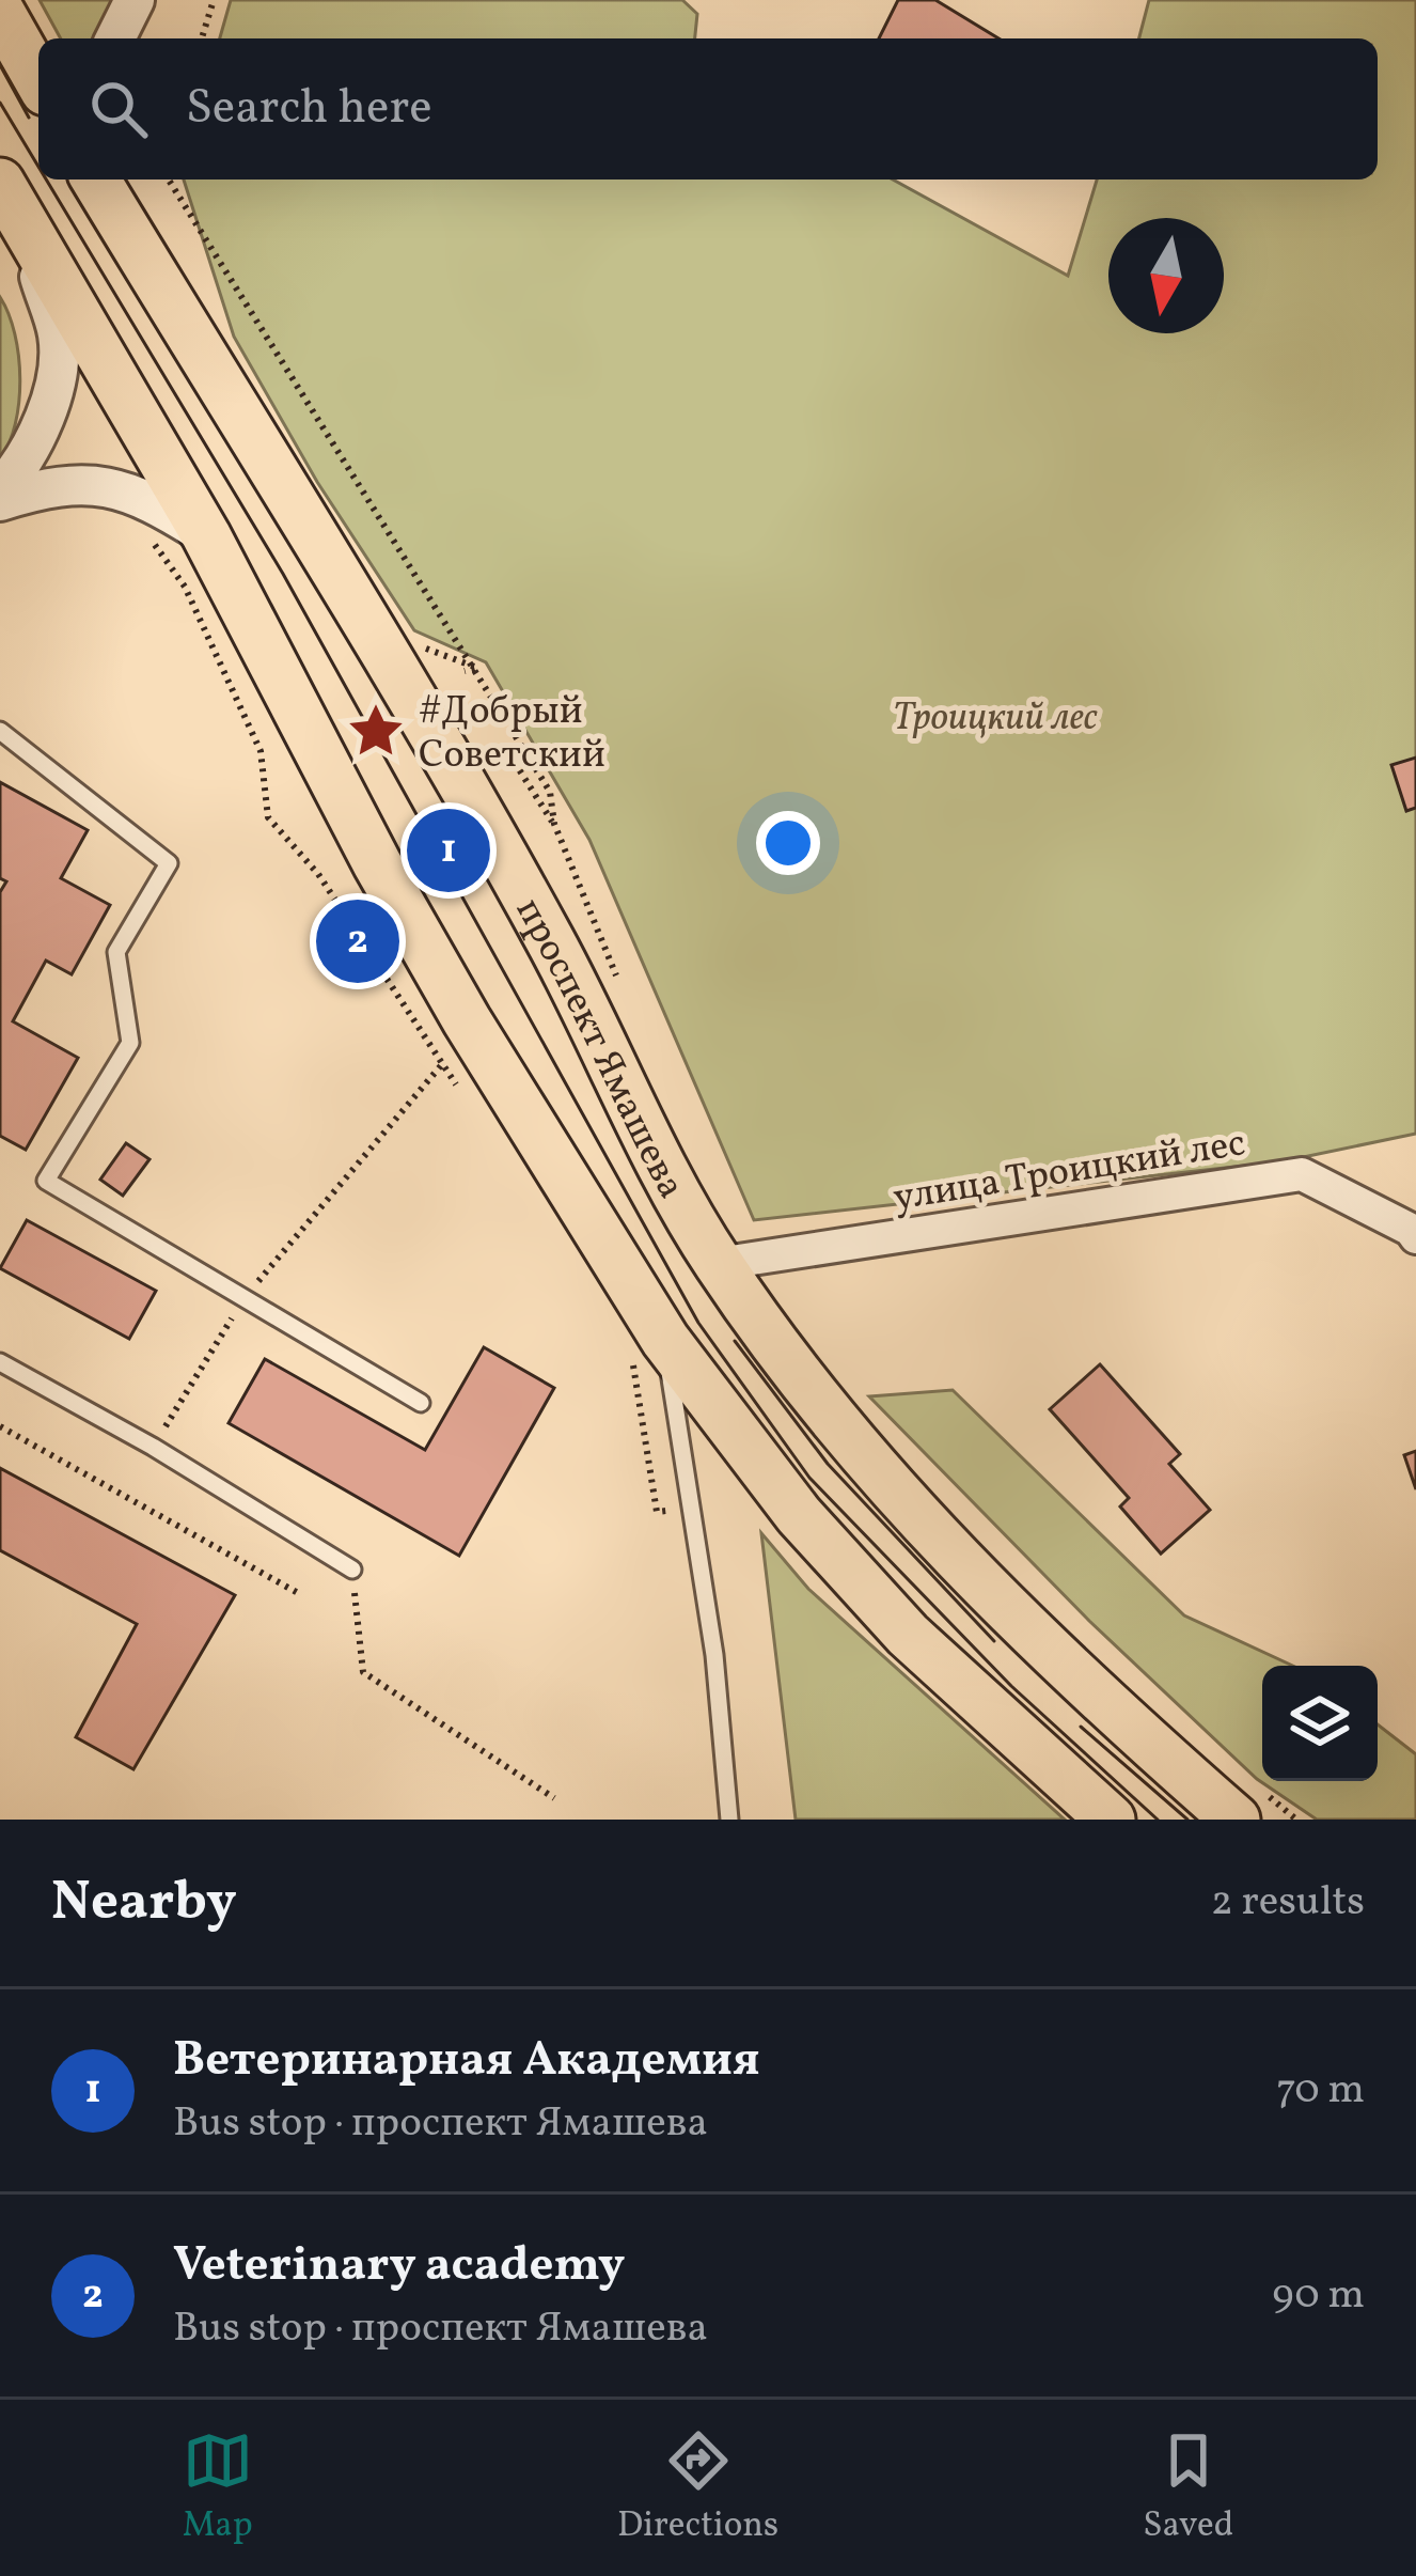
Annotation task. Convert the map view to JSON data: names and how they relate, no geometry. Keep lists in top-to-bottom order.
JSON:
{
  "streets": {
    "main road": ["проспект Ямашева"],
    "street": ["улица Троицкий лес"]
  },
  "crossings": [
    ["проспект Ямашева", "улица Троицкий лес"]
  ],
  "parks": ["Троицкий лес"],
  "places": {
    "place": ["#Добрый Советский"]
  },
  "north": "bottom",
  "page": {
    "search": "Search here",
    "pins": ["1", "2"],
    "heading": ["Nearby", "2 results"],
    "list": [
      {
        "mark": "1",
        "name": "Ветеринарная Академия",
        "note": "Bus stop · проспект Ямашева",
        "value": "70 m"
      },
      {
        "mark": "2",
        "name": "Veterinary academy",
        "note": "Bus stop · проспект Ямашева",
        "value": "90 m"
      }
    ],
    "nav": ["Map", "Directions", "Saved"]
  }
}
